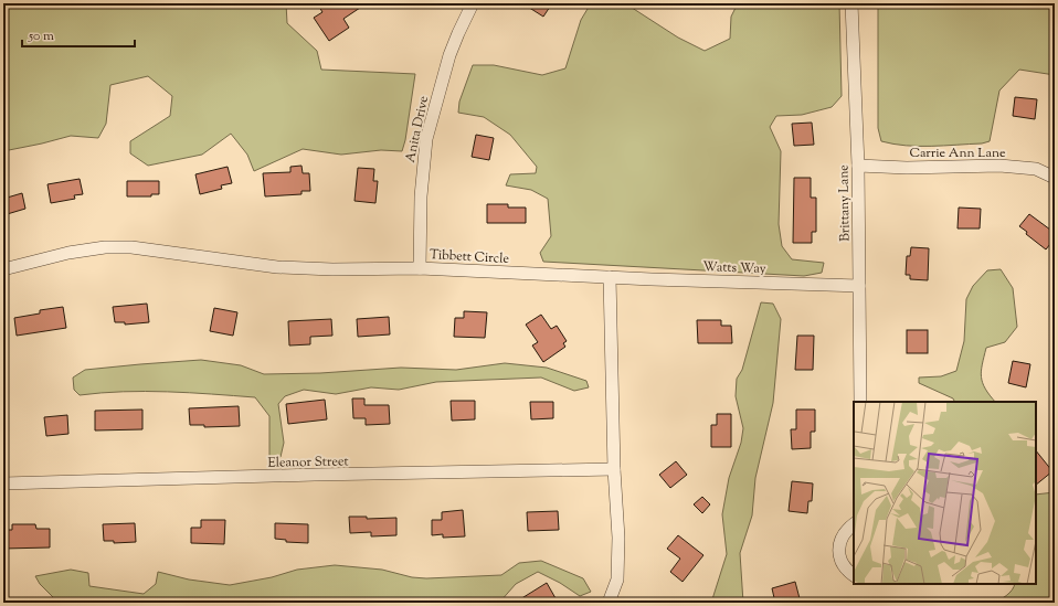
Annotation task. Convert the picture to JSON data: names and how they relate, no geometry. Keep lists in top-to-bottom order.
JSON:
{
  "streets": {
    "street": [
      "Anita Drive",
      "Carrie Ann Lane",
      "Brittany Lane",
      "Tibbett Circle",
      "Watts Way",
      "Eleanor Street"
    ]
  },
  "crossings": [
    ["Anita Drive", "Tibbett Circle"],
    ["Carrie Ann Lane", "Brittany Lane"],
    ["Brittany Lane", "Watts Way"],
    ["Tibbett Circle", "Watts Way"]
  ],
  "scale_bar": "50 m"
}
